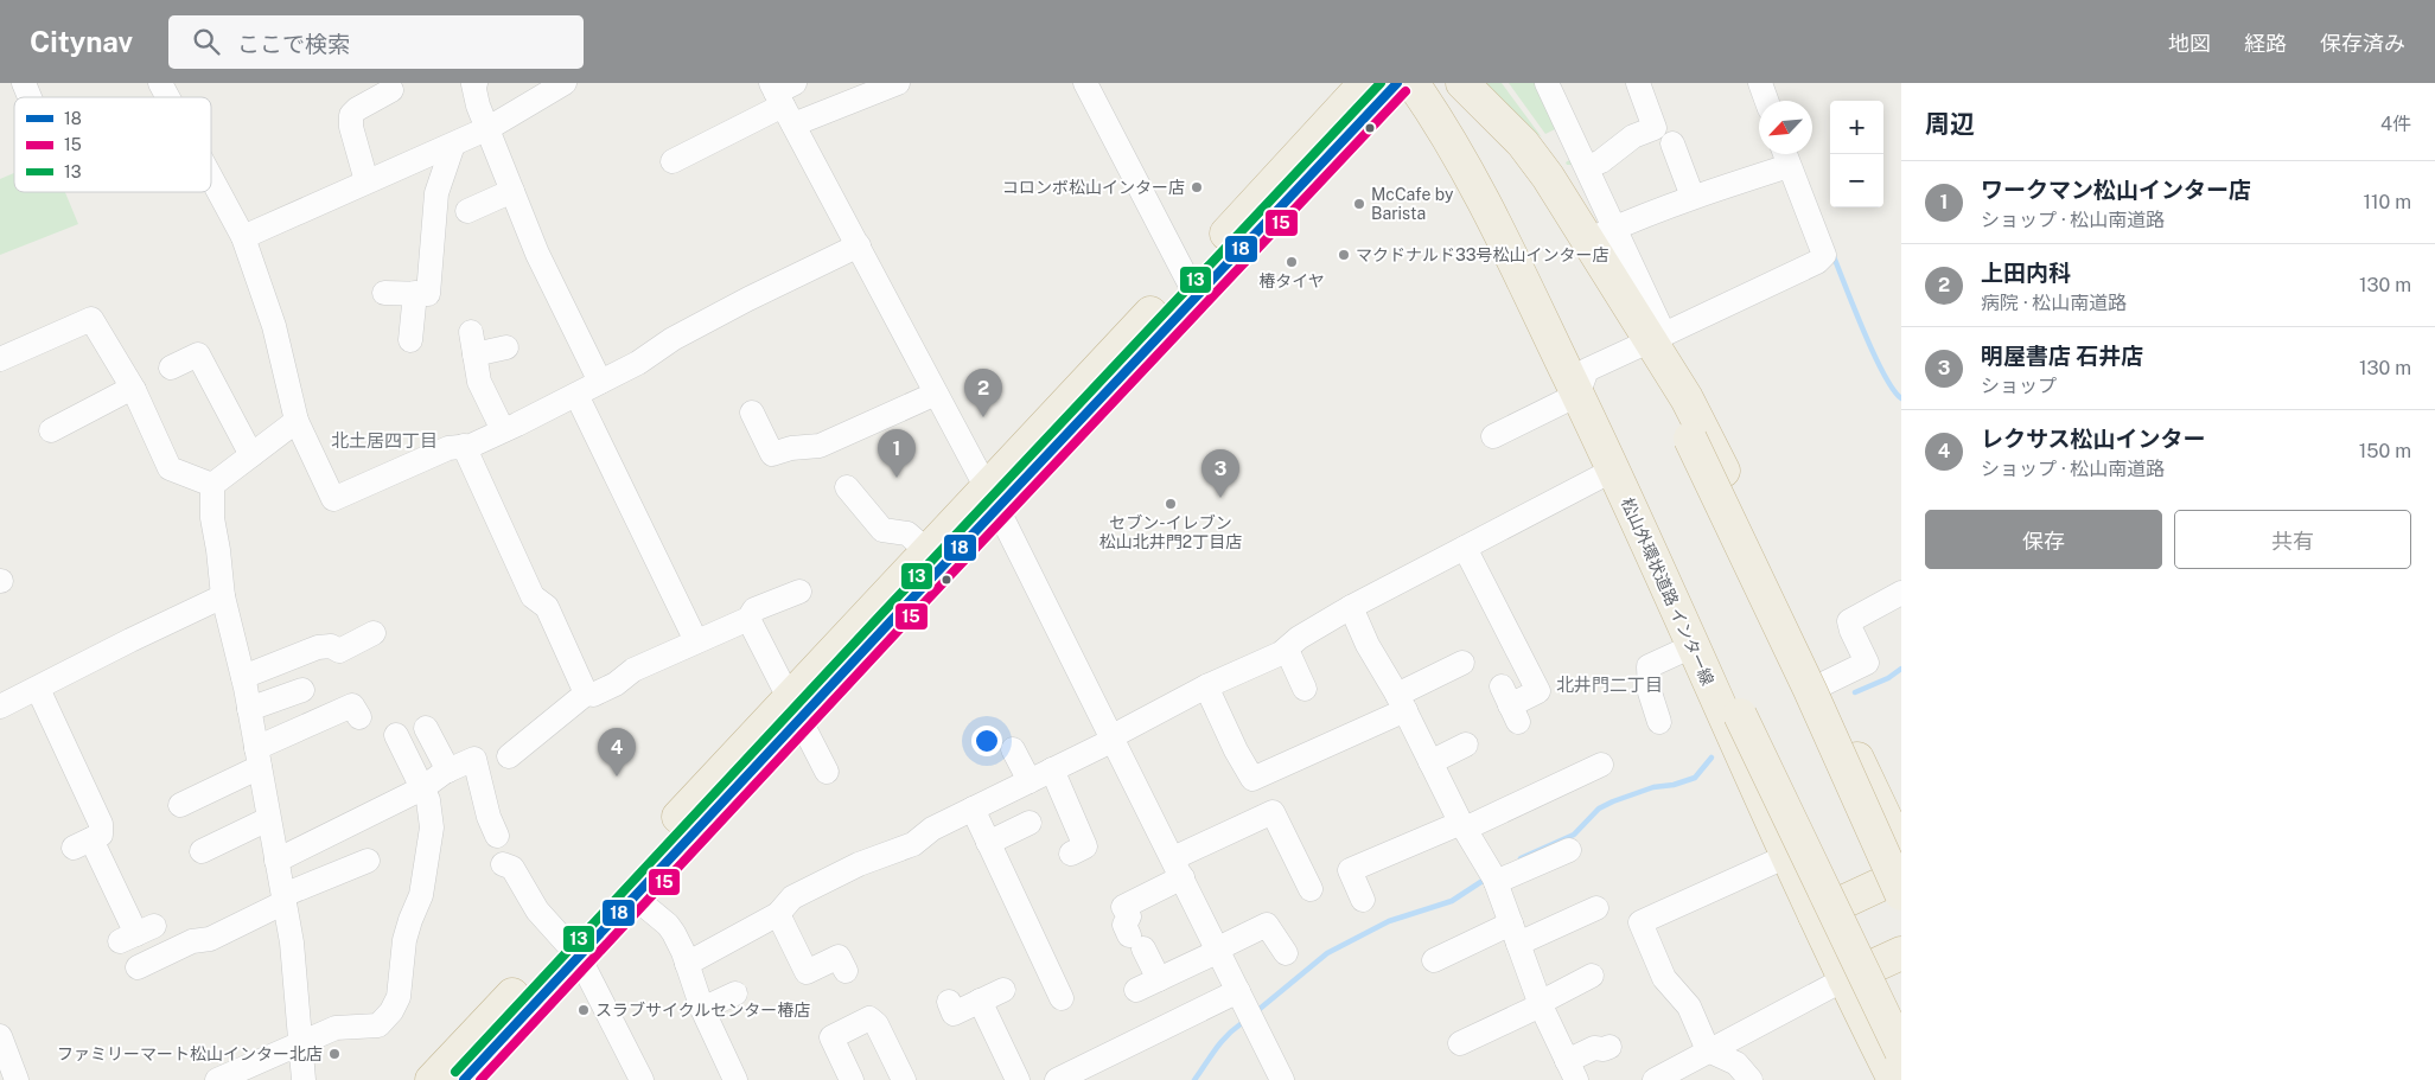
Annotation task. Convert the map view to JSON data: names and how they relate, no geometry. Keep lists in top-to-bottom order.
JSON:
{
  "streets": {
    "highway": ["松山外環状道路 インター線"]
  },
  "districts": ["北土居四丁目", "北井門二丁目"],
  "places": [
    "コロンボ松山インター店",
    "McCafe by Barista",
    "マクドナルド33号松山インター店",
    "椿タイヤ",
    "セブン-イレブン 松山北井門2丁目店",
    "スラブサイクルセンター椿店",
    "ファミリーマート松山インター北店"
  ],
  "lines": ["transit line 18", "transit line 13", "transit line 15"],
  "legend": ["18", "15", "13"],
  "north": "bottom left",
  "page": {
    "header": "Citynav",
    "search": "ここで検索",
    "nav": ["地図", "経路", "保存済み"],
    "heading": ["周辺", "4件"],
    "map_buttons": ["+", "−"],
    "list": [
      {
        "mark": "1",
        "name": "ワークマン松山インター店",
        "note": "ショップ · 松山南道路",
        "value": "110 m"
      },
      {
        "mark": "2",
        "name": "上田内科",
        "note": "病院 · 松山南道路",
        "value": "130 m"
      },
      {
        "mark": "3",
        "name": "明屋書店 石井店",
        "note": "ショップ",
        "value": "130 m"
      },
      {
        "mark": "4",
        "name": "レクサス松山インター",
        "note": "ショップ · 松山南道路",
        "value": "150 m"
      }
    ],
    "pins": [
      "2",
      "1",
      "3",
      "4"
    ],
    "buttons": ["保存", "共有"]
  }
}
